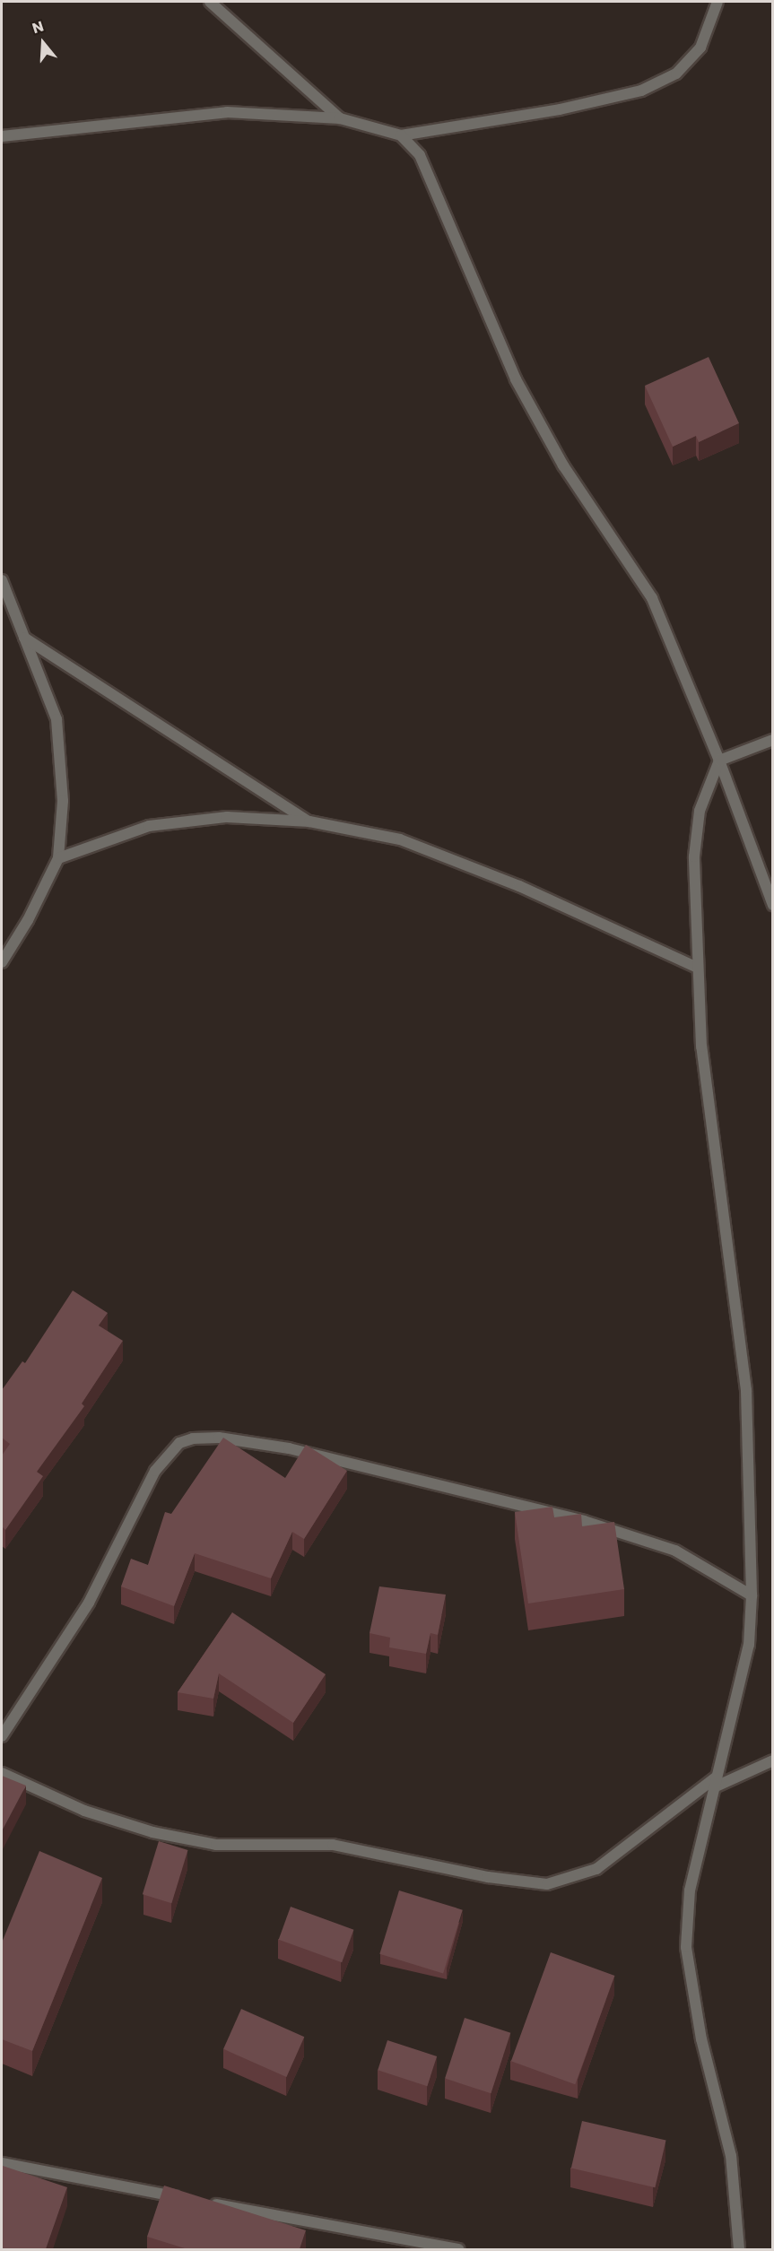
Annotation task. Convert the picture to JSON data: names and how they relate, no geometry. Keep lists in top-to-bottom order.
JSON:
{
  "north": "top"
}
